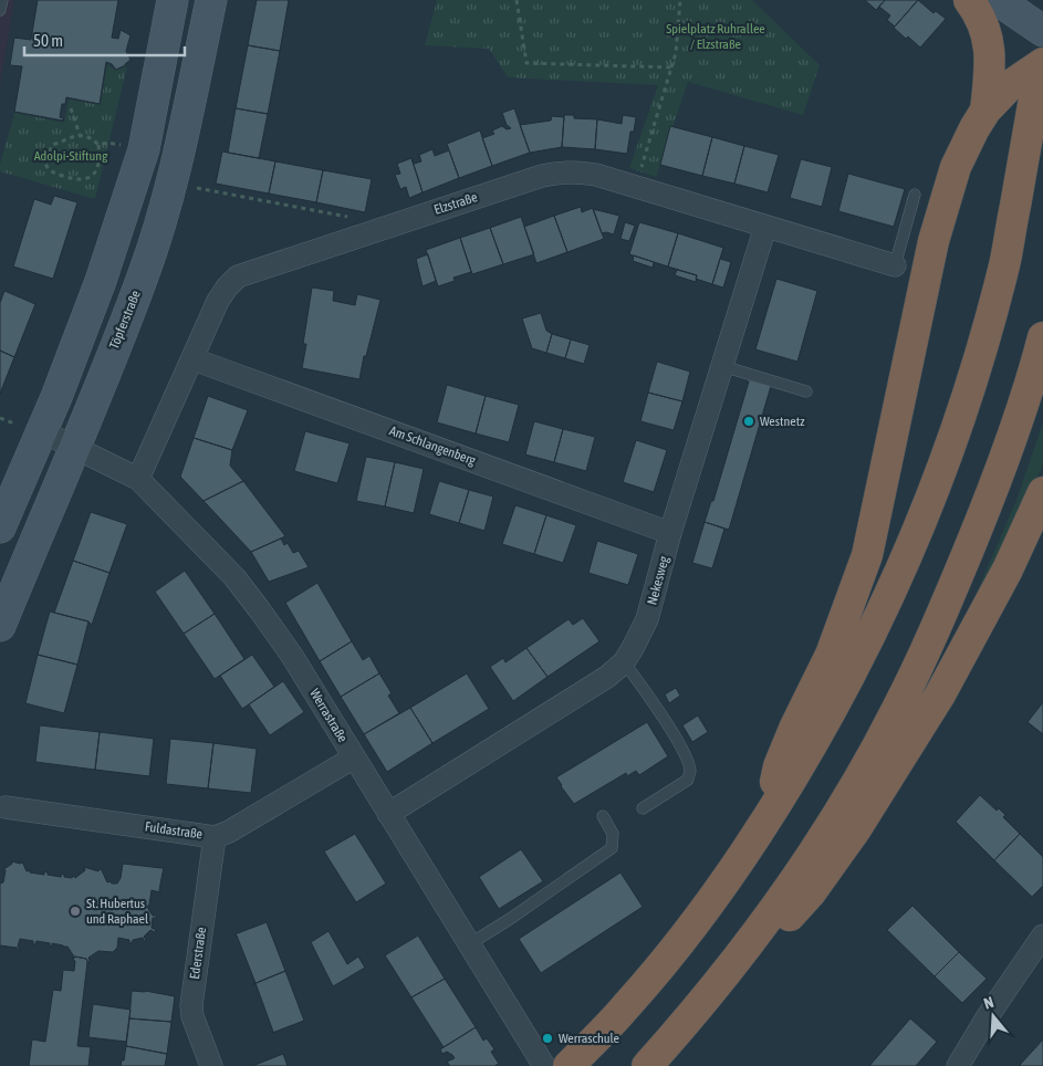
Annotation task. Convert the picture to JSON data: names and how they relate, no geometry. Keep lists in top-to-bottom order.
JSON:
{
  "streets": {
    "main road": ["Töpferstraße"],
    "street": [
      "Elzstraße",
      "Am Schlangenberg",
      "Nekesweg",
      "Werrastraße",
      "Fuldastraße",
      "Ederstraße"
    ]
  },
  "crossings": [
    ["Elzstraße", "Am Schlangenberg"],
    ["Elzstraße", "Nekesweg"],
    ["Elzstraße", "Werrastraße"],
    ["Töpferstraße", "Werrastraße"],
    ["Am Schlangenberg", "Nekesweg"],
    ["Nekesweg", "Werrastraße"],
    ["Werrastraße", "Fuldastraße"],
    ["Fuldastraße", "Ederstraße"]
  ],
  "parks": ["Spielplatz Ruhrallee / Elzstraße", "Adolpi-Stiftung"],
  "places": ["Westnetz", "St. Hubertus und Raphael", "Werraschule"],
  "scale_bar": "50 m",
  "north": "top"
}
